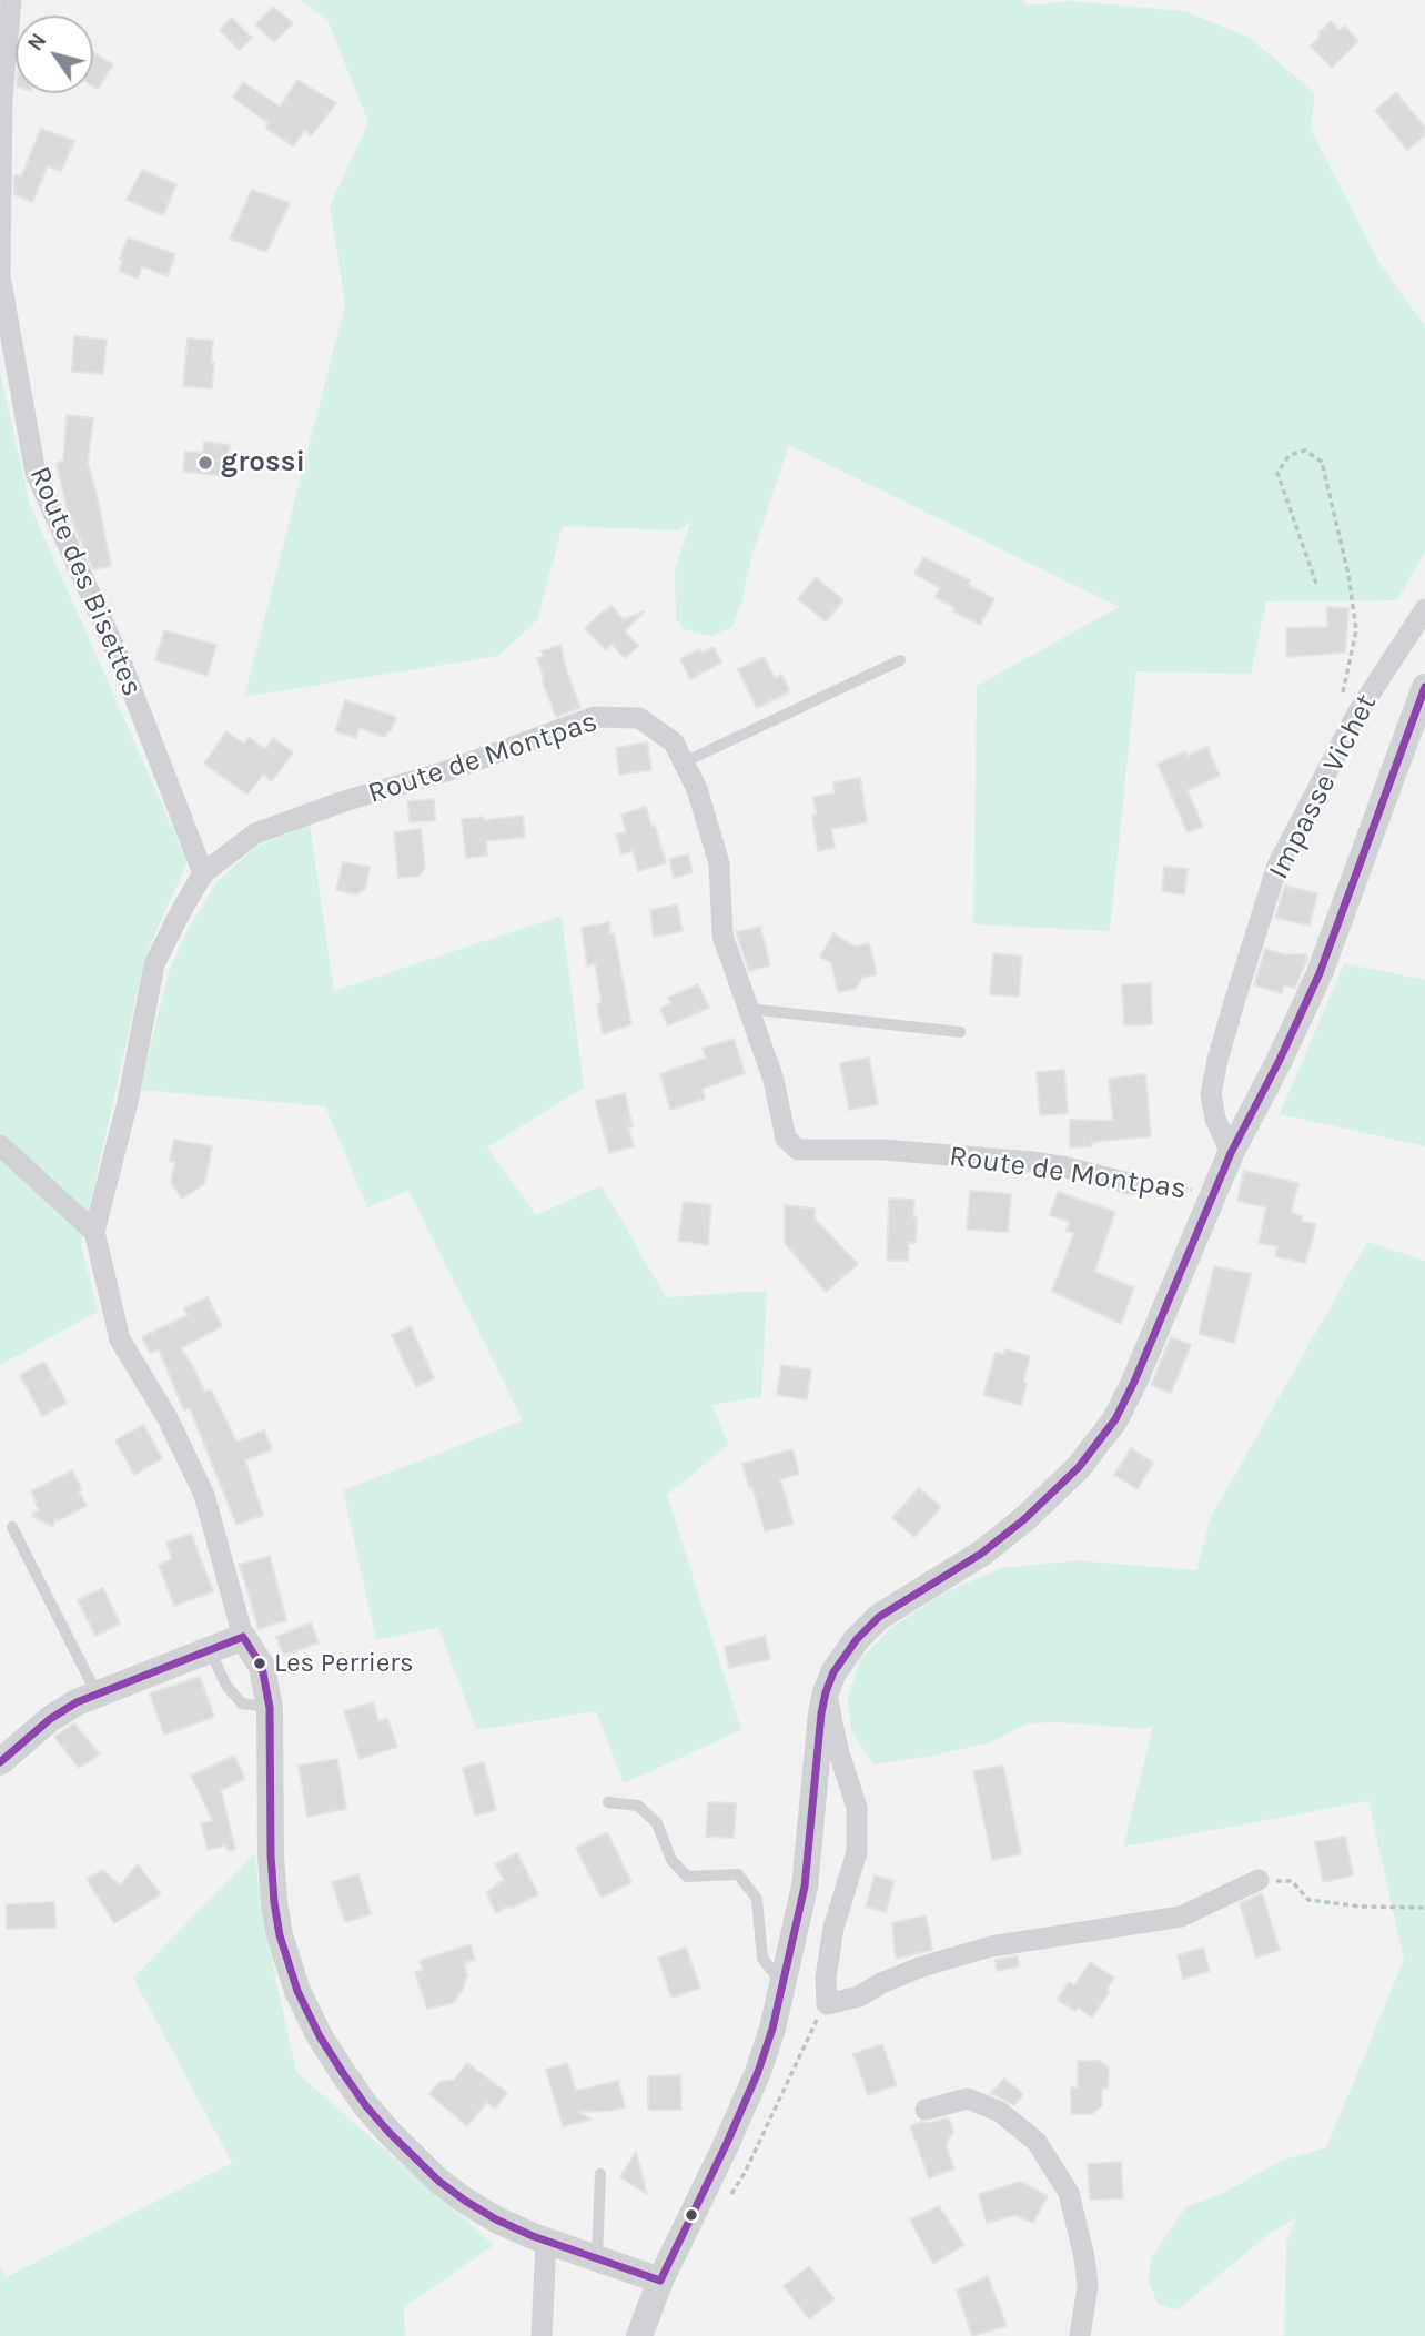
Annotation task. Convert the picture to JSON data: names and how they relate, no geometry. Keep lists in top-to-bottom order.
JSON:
{
  "streets": {
    "street": ["Route des Bisettes", "Route de Montpas", "Impasse Vichet"]
  },
  "crossings": [
    ["Route des Bisettes", "Route de Montpas"]
  ],
  "places": ["grossi", "Les Perriers"],
  "north": "top left"
}
